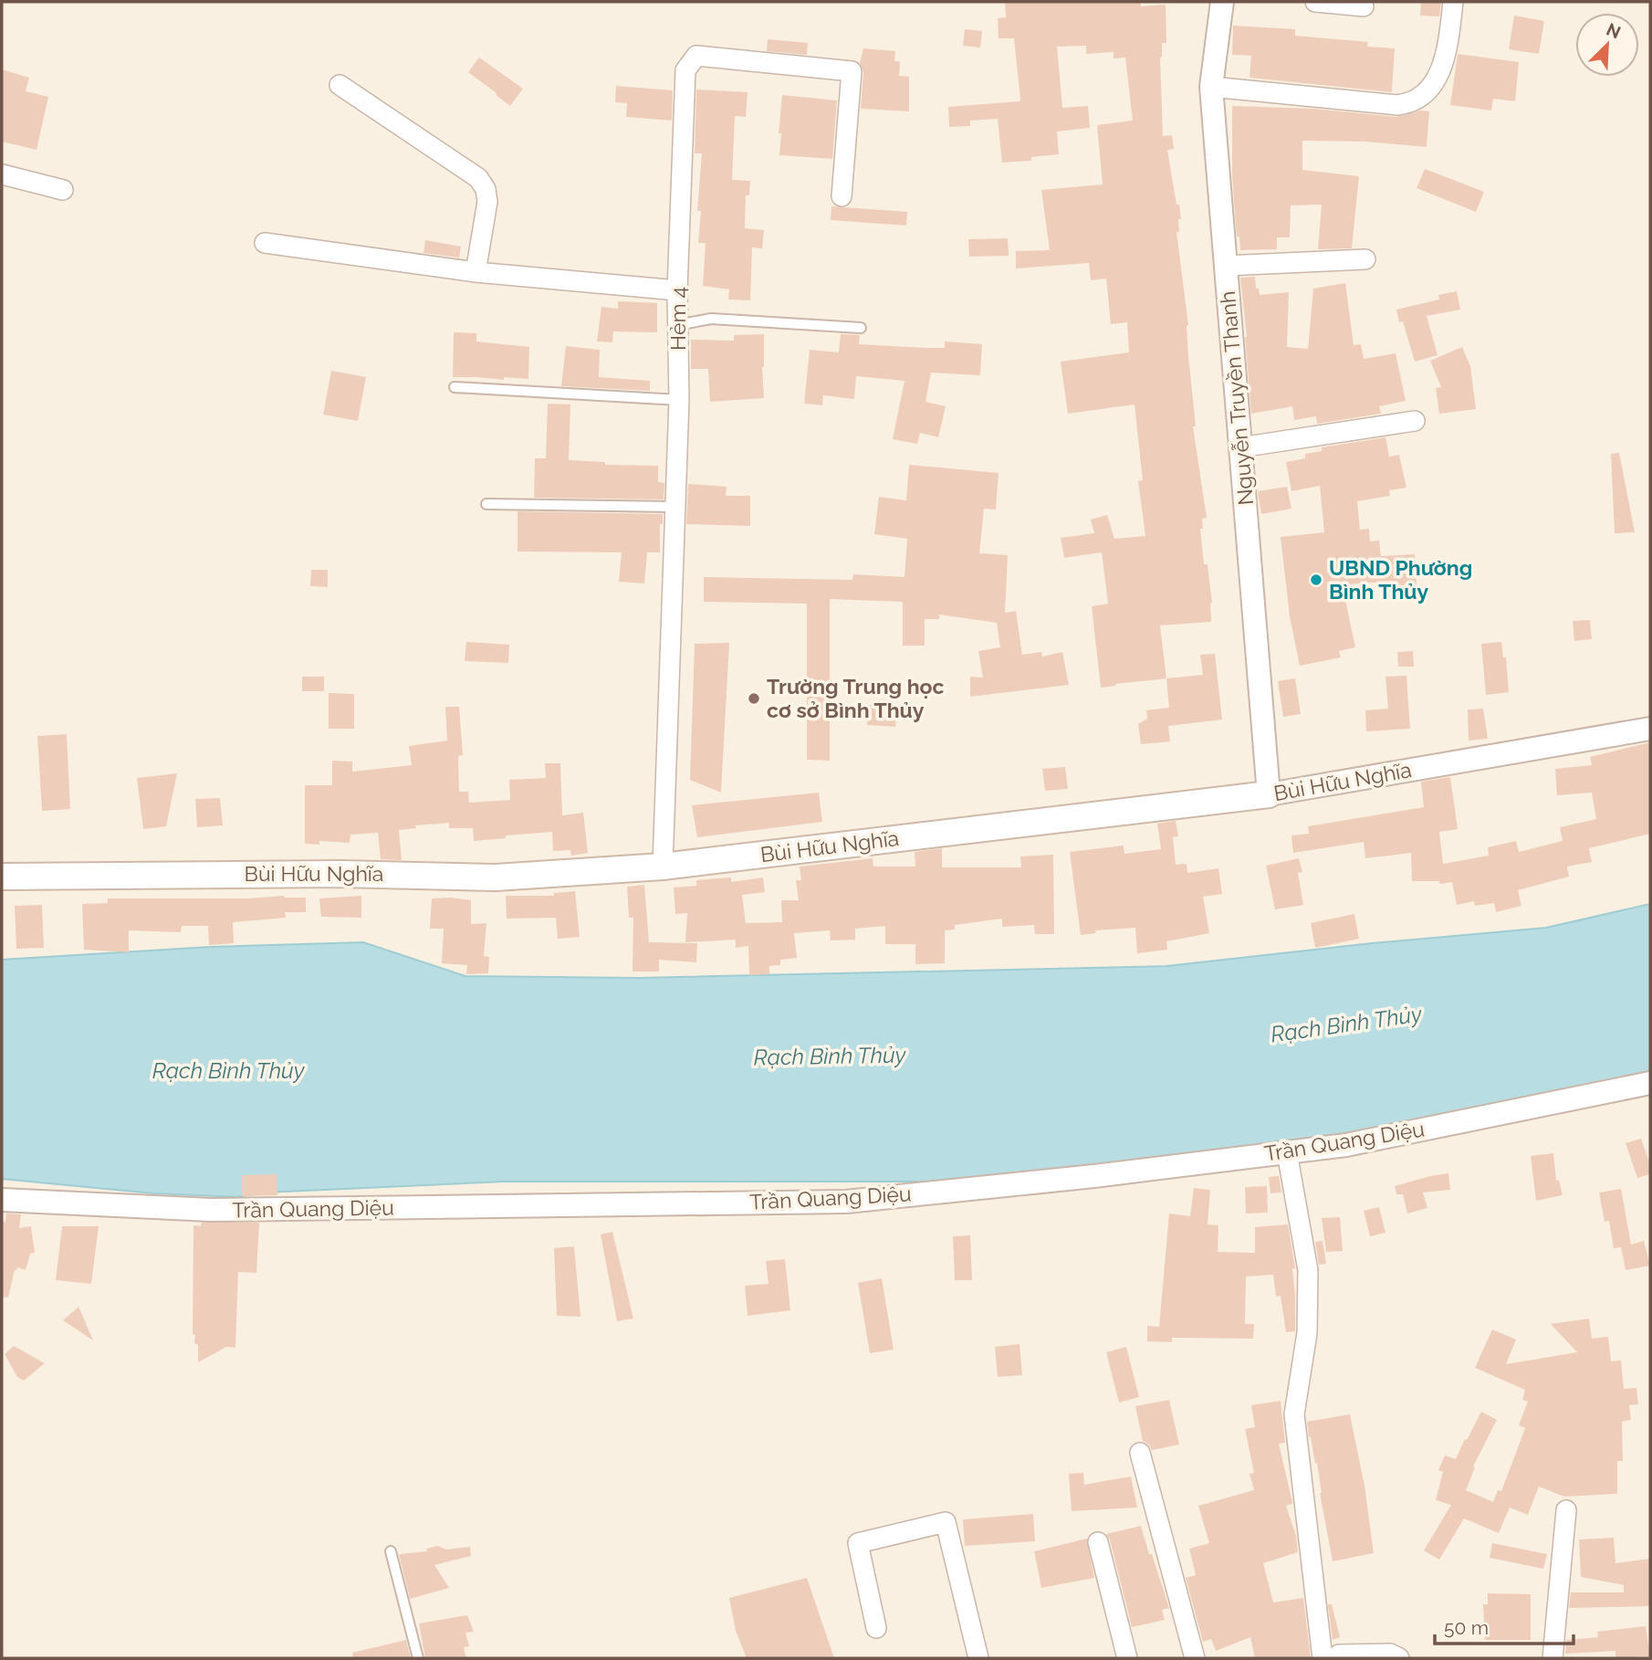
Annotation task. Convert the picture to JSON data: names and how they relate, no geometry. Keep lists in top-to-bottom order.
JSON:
{
  "streets": {
    "main road": ["Bùi Hữu Nghĩa"],
    "street": ["Hẻm 4", "Nguyễn Truyền Thanh", "Trần Quang Diệu"]
  },
  "crossings": [
    ["Hẻm 4", "Bùi Hữu Nghĩa"],
    ["Nguyễn Truyền Thanh", "Bùi Hữu Nghĩa"]
  ],
  "water": ["Rạch Bình Thủy"],
  "places": ["UBND Phường Bình Thủy", "Trường Trung học cơ sở Bình Thủy"],
  "scale_bar": "50 m",
  "north": "top right"
}
